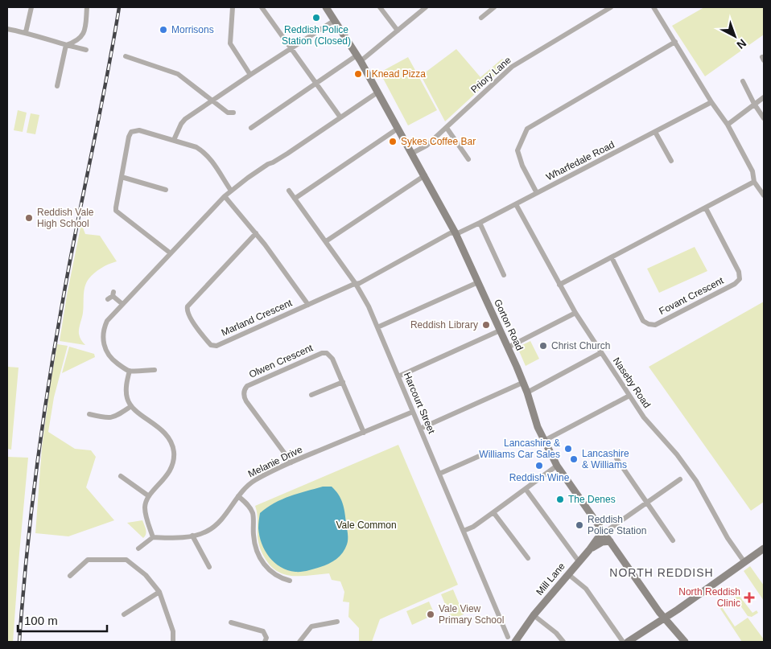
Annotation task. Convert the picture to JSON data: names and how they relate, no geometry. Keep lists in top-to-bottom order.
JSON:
{
  "streets": {
    "main road": ["Gorton Road", "Mill Lane"],
    "street": [
      "Priory Lane",
      "Wharfedale Road",
      "Fovant Crescent",
      "Marland Crescent",
      "Olwen Crescent",
      "Naseby Road",
      "Harcourt Street",
      "Melanie Drive"
    ]
  },
  "crossings": [
    ["Priory Lane", "Gorton Road"],
    ["Wharfedale Road", "Marland Crescent"],
    ["Wharfedale Road", "Gorton Road"],
    ["Wharfedale Road", "Naseby Road"],
    ["Marland Crescent", "Gorton Road"],
    ["Marland Crescent", "Harcourt Street"],
    ["Gorton Road", "Mill Lane"],
    ["Olwen Crescent", "Melanie Drive"],
    ["Harcourt Street", "Melanie Drive"]
  ],
  "districts": ["NORTH REDDISH"],
  "parks": ["Vale Common"],
  "places": {
    "other": [
      "Reddish Police Station (Closed)",
      "Morrisons",
      "I Knead Pizza",
      "Sykes Coffee Bar",
      "Reddish Vale High School",
      "Reddish Library",
      "Christ Church",
      "Lancashire & Williams Car Sales",
      "Lancashire & Williams",
      "Reddish Wine",
      "The Denes",
      "Reddish Police Station",
      "Vale View Primary School"
    ],
    "health": ["North Reddish Clinic"]
  },
  "scale_bar": "100 m",
  "north": "bottom right"
}
